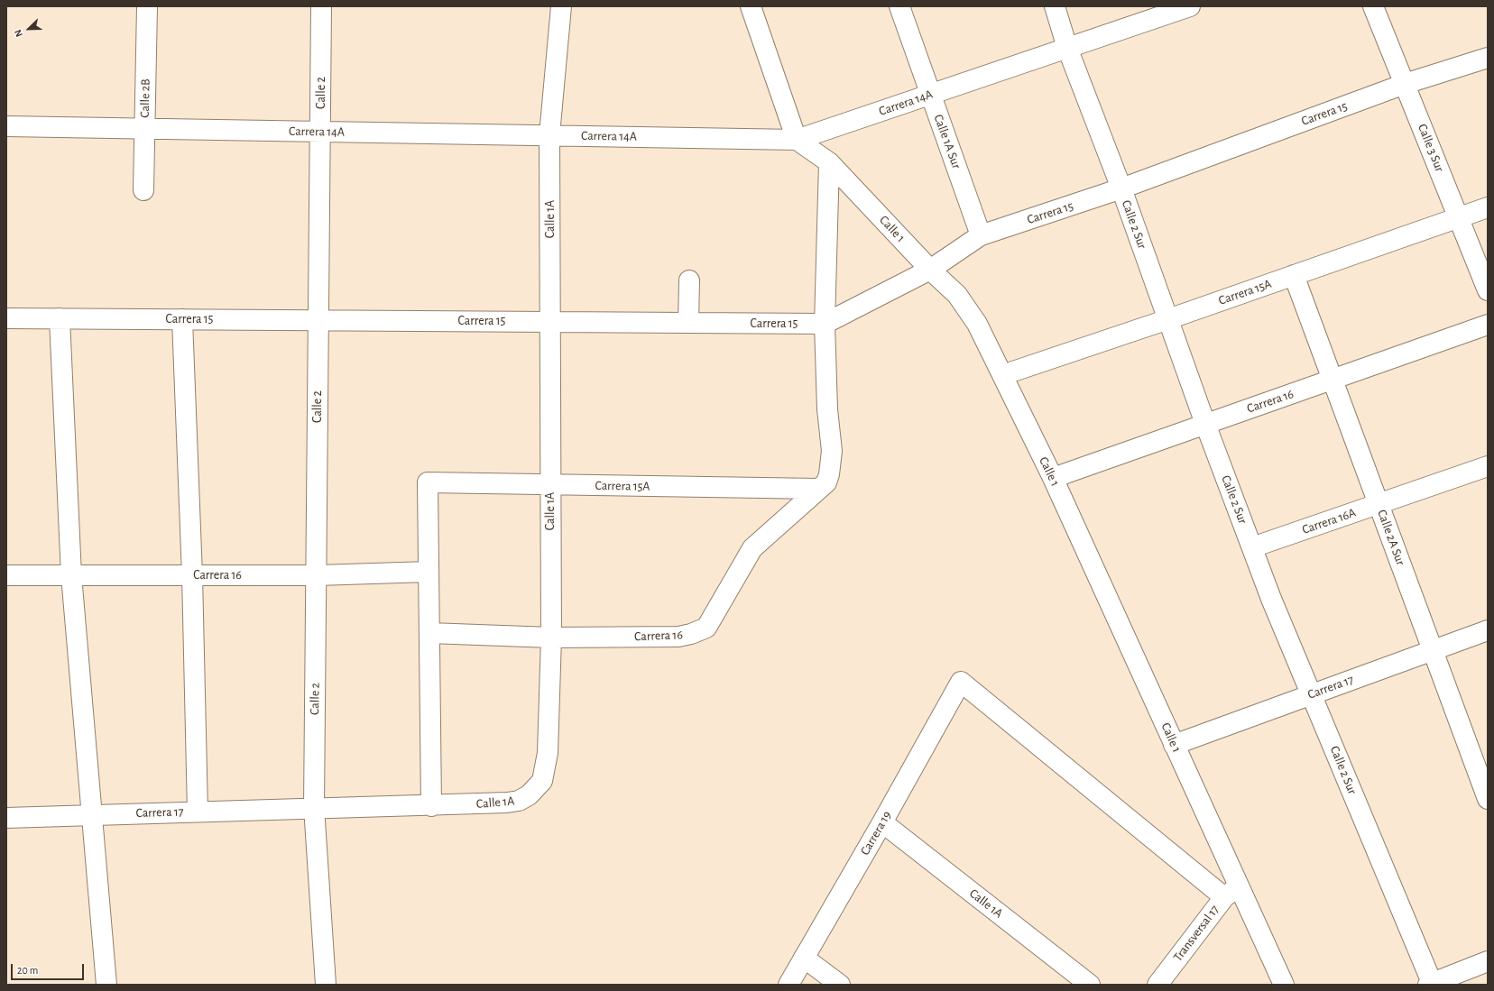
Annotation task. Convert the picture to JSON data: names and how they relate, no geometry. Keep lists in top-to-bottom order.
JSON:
{
  "streets": {
    "street": [
      "Calle 2",
      "Calle 2B",
      "Carrera 14A",
      "Carrera 15",
      "Calle 1A Sur",
      "Calle 3 Sur",
      "Calle 1A",
      "Calle 2 Sur",
      "Calle 1",
      "Carrera 15A",
      "Carrera 16",
      "Carrera 16A",
      "Calle 2A Sur",
      "Carrera 17",
      "Carrera 19",
      "Transversal 17"
    ]
  },
  "crossings": [
    ["Calle 2", "Carrera 14A"],
    ["Calle 2", "Carrera 15"],
    ["Calle 2", "Calle 1A"],
    ["Calle 2", "Carrera 16"],
    ["Calle 2", "Carrera 17"],
    ["Calle 2B", "Carrera 14A"],
    ["Carrera 14A", "Calle 1A Sur"],
    ["Carrera 14A", "Calle 1A"],
    ["Carrera 14A", "Calle 2 Sur"],
    ["Carrera 14A", "Calle 1"],
    ["Carrera 15", "Calle 1A Sur"],
    ["Carrera 15", "Calle 3 Sur"],
    ["Carrera 15", "Calle 1A"],
    ["Carrera 15", "Calle 2 Sur"],
    ["Carrera 15", "Calle 1"],
    ["Carrera 15", "Carrera 16"],
    ["Calle 3 Sur", "Carrera 15A"],
    ["Calle 1A", "Carrera 15A"],
    ["Calle 1A", "Carrera 16"],
    ["Calle 1A", "Carrera 17"],
    ["Calle 1A", "Carrera 19"],
    ["Calle 2 Sur", "Carrera 15A"],
    ["Calle 2 Sur", "Carrera 16"],
    ["Calle 2 Sur", "Carrera 16A"],
    ["Calle 2 Sur", "Carrera 17"],
    ["Calle 1", "Carrera 15A"],
    ["Calle 1", "Carrera 16"],
    ["Calle 1", "Carrera 17"],
    ["Calle 1", "Carrera 19"],
    ["Calle 1", "Transversal 17"],
    ["Carrera 15A", "Carrera 16"],
    ["Carrera 15A", "Calle 2A Sur"],
    ["Carrera 16", "Calle 2A Sur"],
    ["Carrera 16A", "Calle 2A Sur"],
    ["Calle 2A Sur", "Carrera 17"]
  ],
  "scale_bar": "20 m",
  "north": "bottom left"
}
